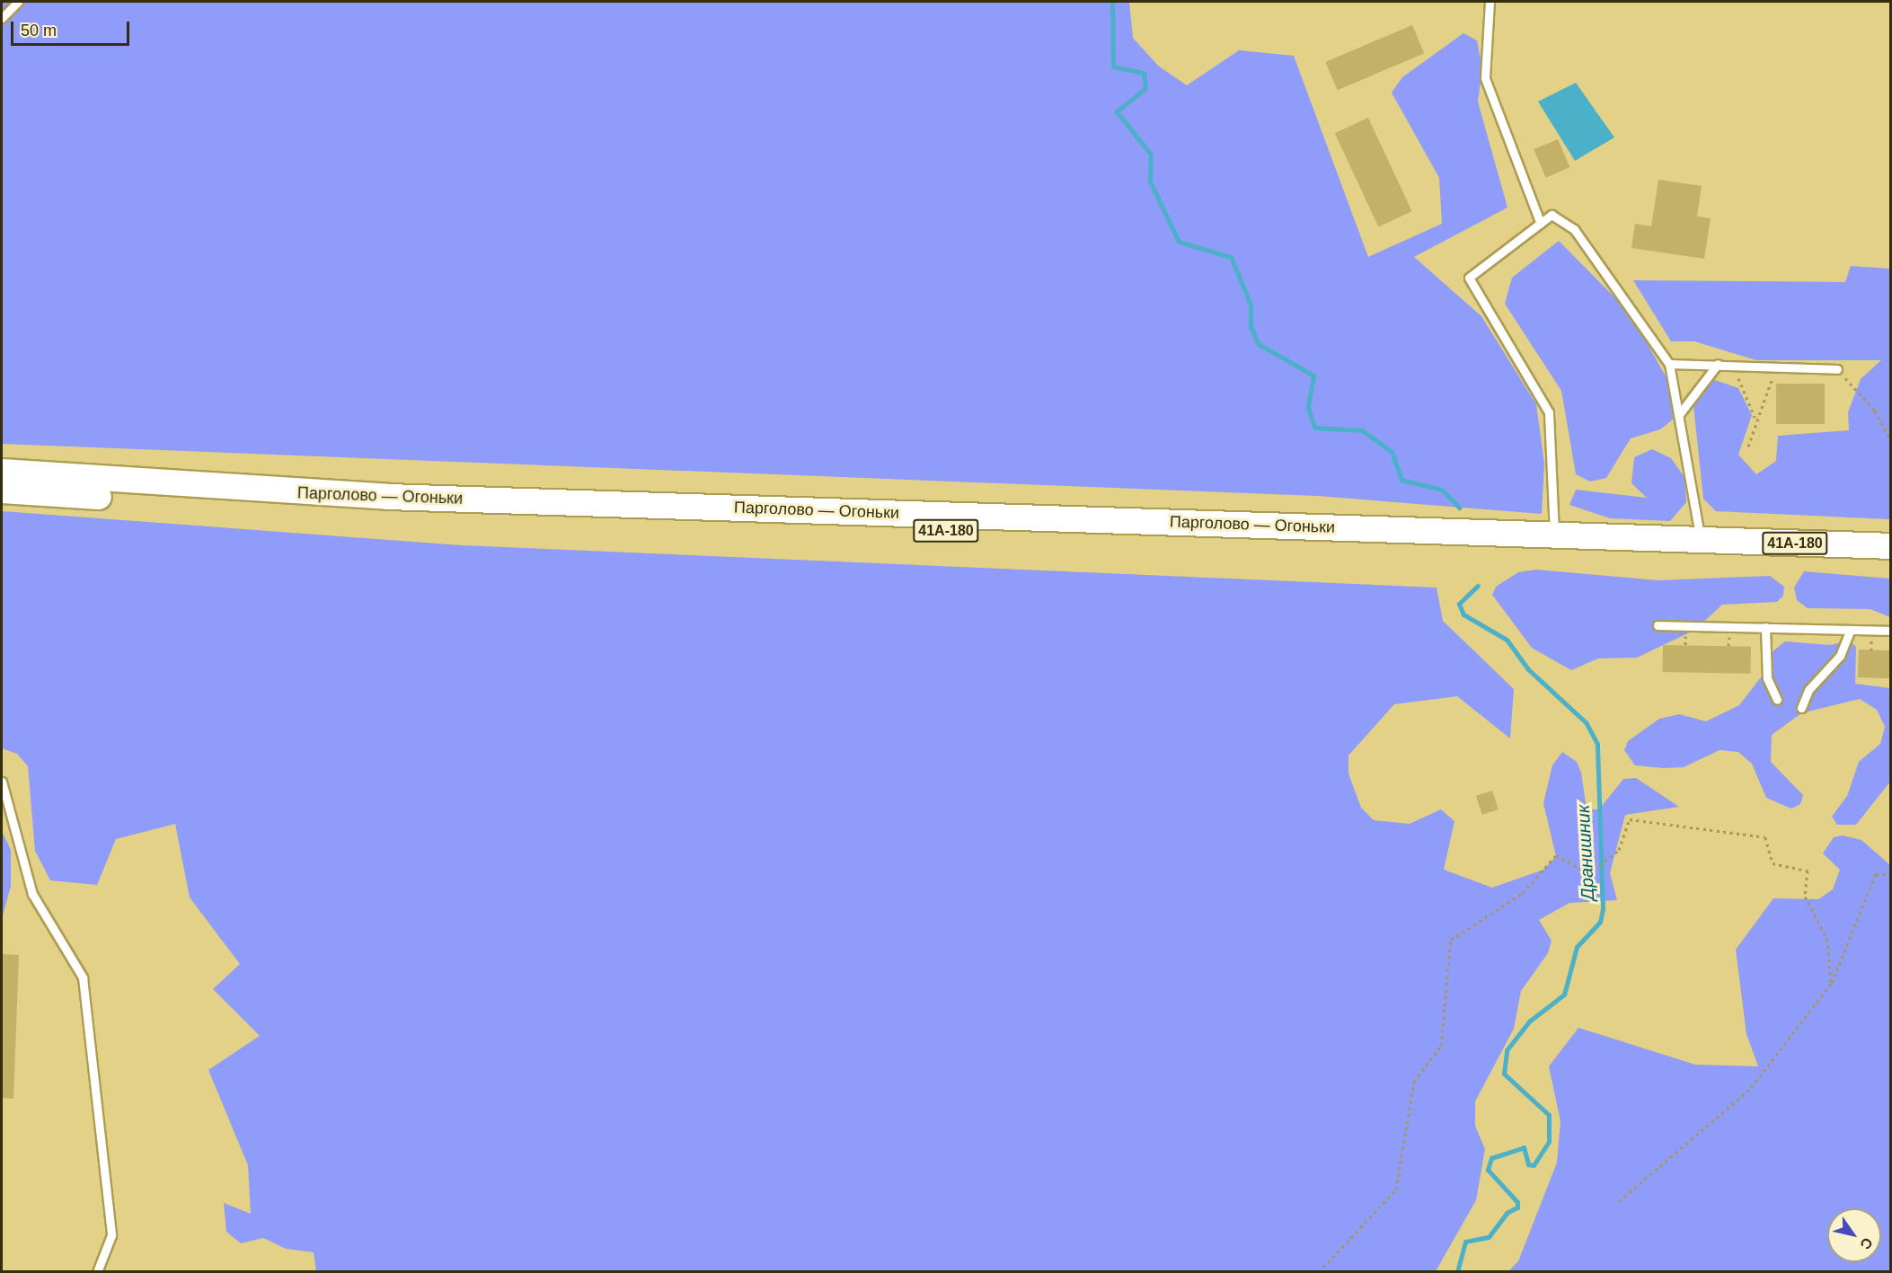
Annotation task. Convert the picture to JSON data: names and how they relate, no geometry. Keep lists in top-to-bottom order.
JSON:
{
  "streets": {
    "main road": ["Парголово — Огоньки", "41А-180"]
  },
  "water": ["Дранишник"],
  "scale_bar": "50 m",
  "north": "bottom right"
}
